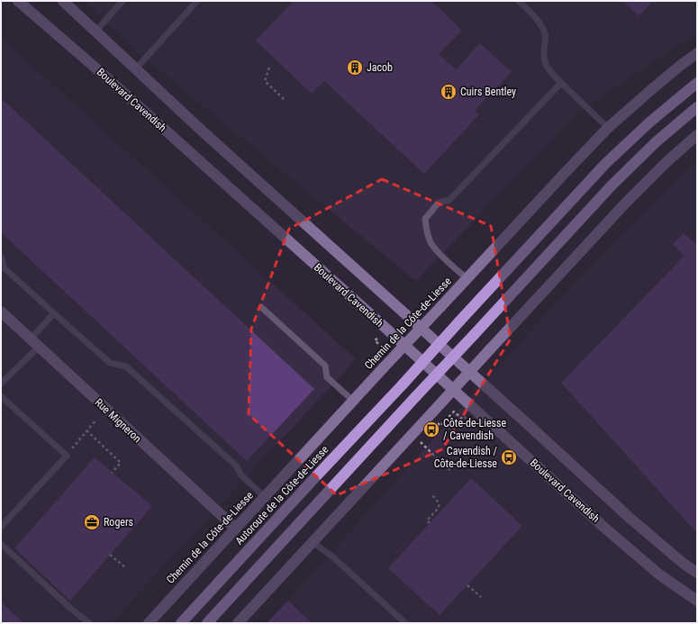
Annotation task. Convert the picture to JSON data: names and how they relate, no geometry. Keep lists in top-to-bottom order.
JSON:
{
  "streets": {
    "highway": ["Autoroute de la Côte-de-Liesse"],
    "main road": ["Boulevard Cavendish", "Chemin de la Côte-de-Liesse", "Rue Migneron"]
  },
  "crossings": [
    ["Chemin de la Côte-de-Liesse", "Rue Migneron"]
  ],
  "places": {
    "building": ["Jacob", "Cuirs Bentley"],
    "bus stop": ["Côte-de-Liesse / Cavendish", "Cavendish / Côte-de-Liesse"],
    "office": ["Rogers"]
  }
}
